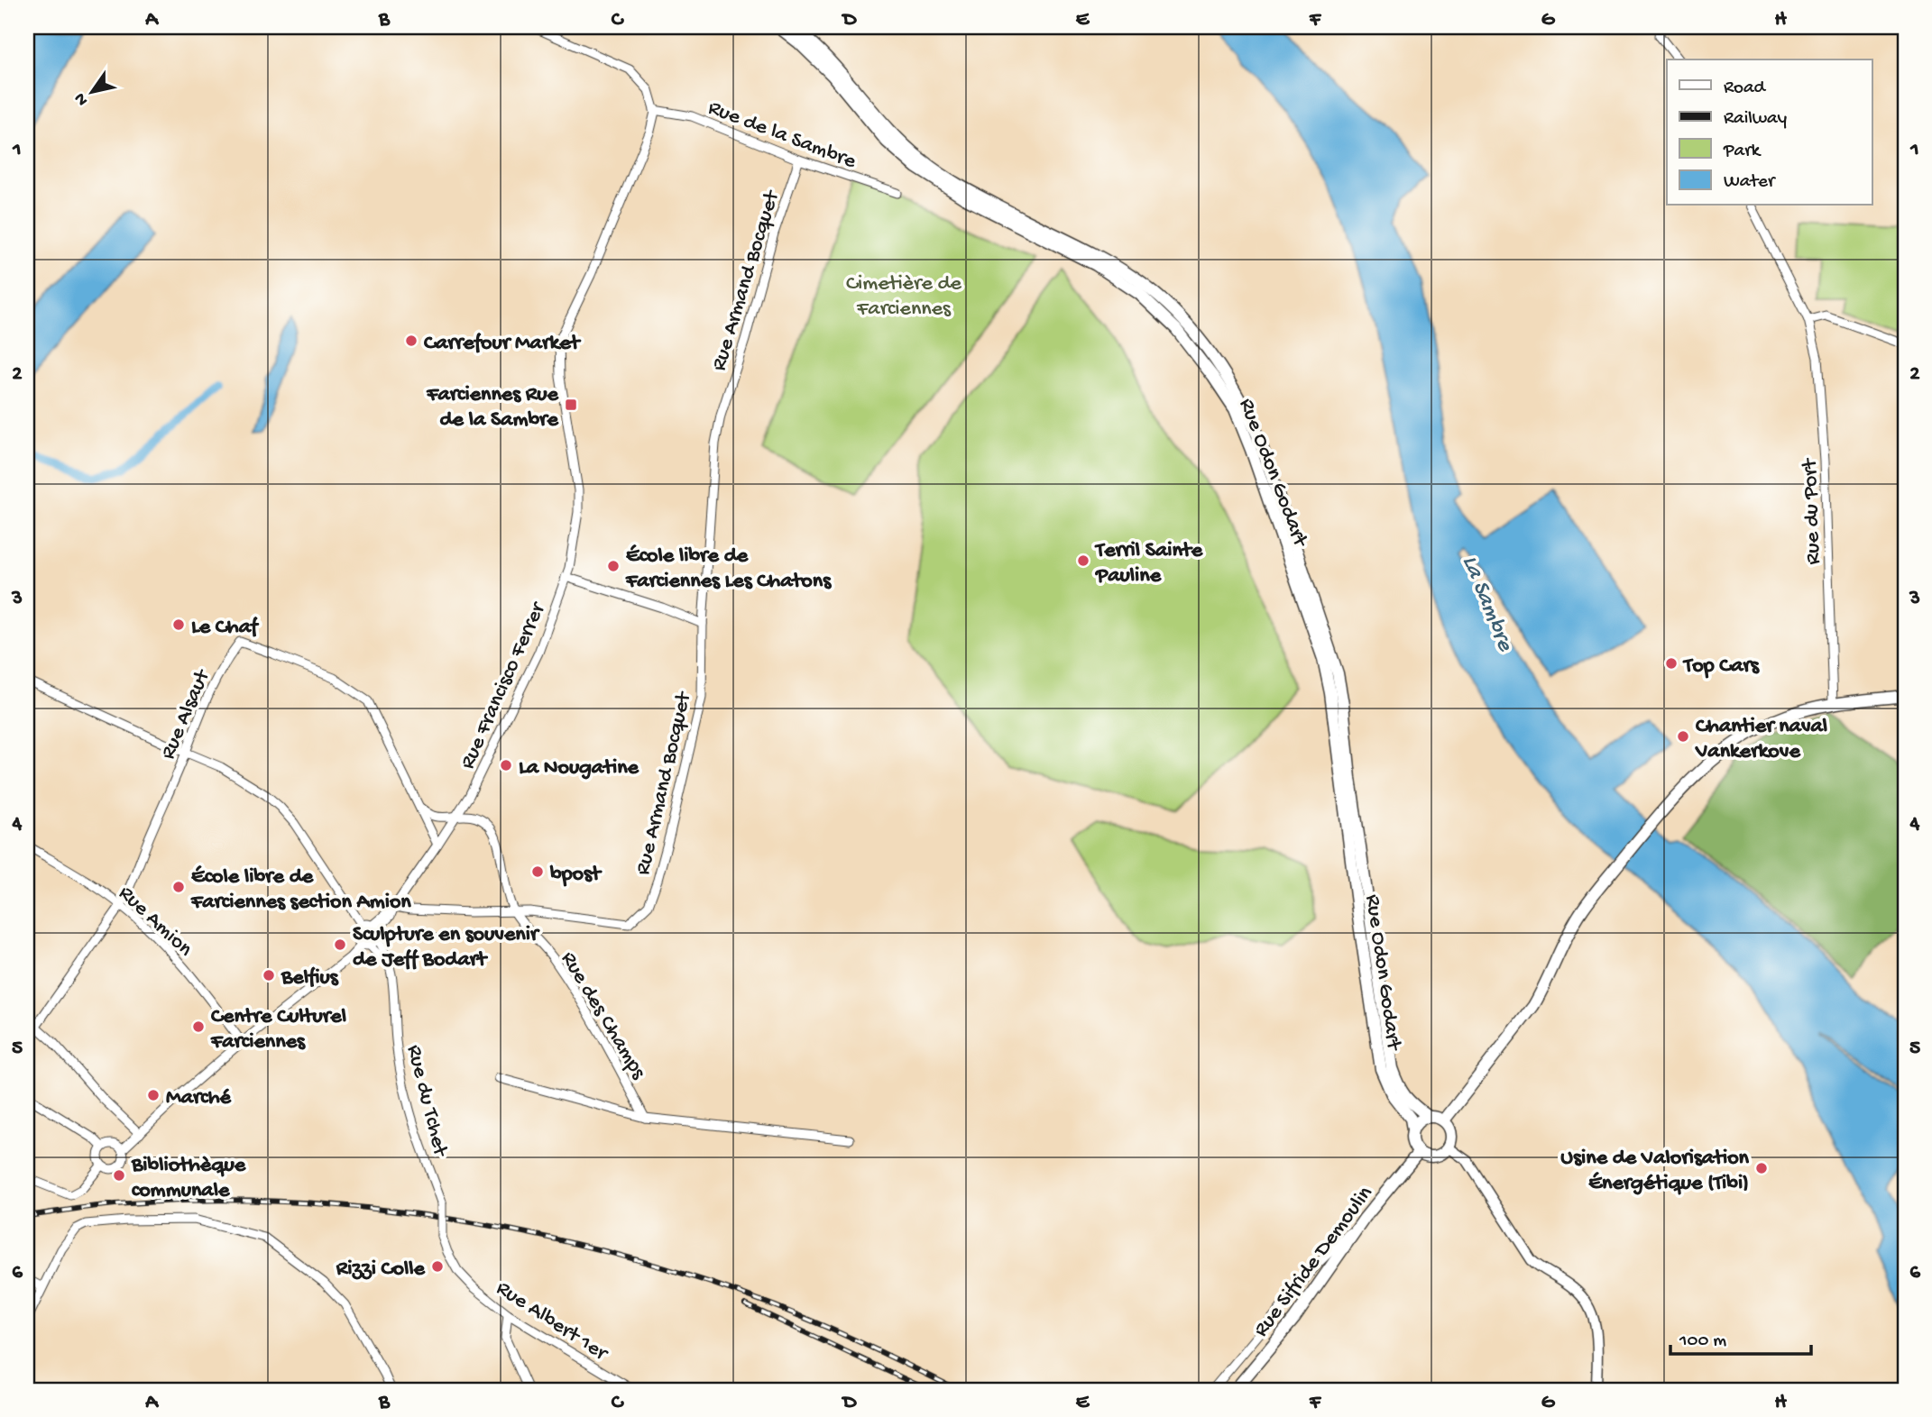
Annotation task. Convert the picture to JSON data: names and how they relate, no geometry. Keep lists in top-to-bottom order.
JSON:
{
  "streets": {
    "main road": ["Rue Odon Godart", "Rue Sifride Demoulin"],
    "street": [
      "Rue de la Sambre",
      "Rue Armand Bocquet",
      "Rue du Port",
      "Rue Francisco Ferrer",
      "Rue Alsaut",
      "Rue Amion",
      "Rue des Champs",
      "Rue du Tchet",
      "Rue Albert 1er"
    ]
  },
  "crossings": [
    ["Rue de la Sambre", "Rue Armand Bocquet"],
    ["Rue de la Sambre", "Rue Francisco Ferrer"],
    ["Rue Armand Bocquet", "Rue Francisco Ferrer"],
    ["Rue Armand Bocquet", "Rue des Champs"],
    ["Rue Odon Godart", "Rue Sifride Demoulin"],
    ["Rue Francisco Ferrer", "Rue Alsaut"],
    ["Rue Francisco Ferrer", "Rue Amion"],
    ["Rue Francisco Ferrer", "Rue des Champs"],
    ["Rue Francisco Ferrer", "Rue du Tchet"],
    ["Rue Alsaut", "Rue Amion"],
    ["Rue du Tchet", "Rue Albert 1er"]
  ],
  "water": ["La Sambre"],
  "parks": ["Cimetière de Farciennes"],
  "places": {
    "other": [
      "Carrefour Market",
      "Terril Sainte Pauline",
      "École libre de Farciennes Les Chatons",
      "Le Chaf",
      "Top Cars",
      "Chantier naval Vankerkove",
      "La Nougatine",
      "bpost",
      "École libre de Farciennes section Amion",
      "Sculpture en souvenir de Jeff Bodart",
      "Belfius",
      "Centre Culturel Farciennes",
      "Marché",
      "Usine de Valorisation Énergétique (Tibi)",
      "Bibliothèque communale",
      "Rizzi Colle"
    ],
    "transit": ["Farciennes Rue de la Sambre"]
  },
  "legend": [
    "Road",
    "Railway",
    "Park",
    "Water"
  ],
  "scale_bar": "100 m",
  "north": "bottom left",
  "grid": {
    "columns": [
      "A",
      "B",
      "C",
      "D",
      "E",
      "F",
      "G",
      "H"
    ],
    "rows": [
      "1",
      "2",
      "3",
      "4",
      "5",
      "6"
    ]
  }
}
